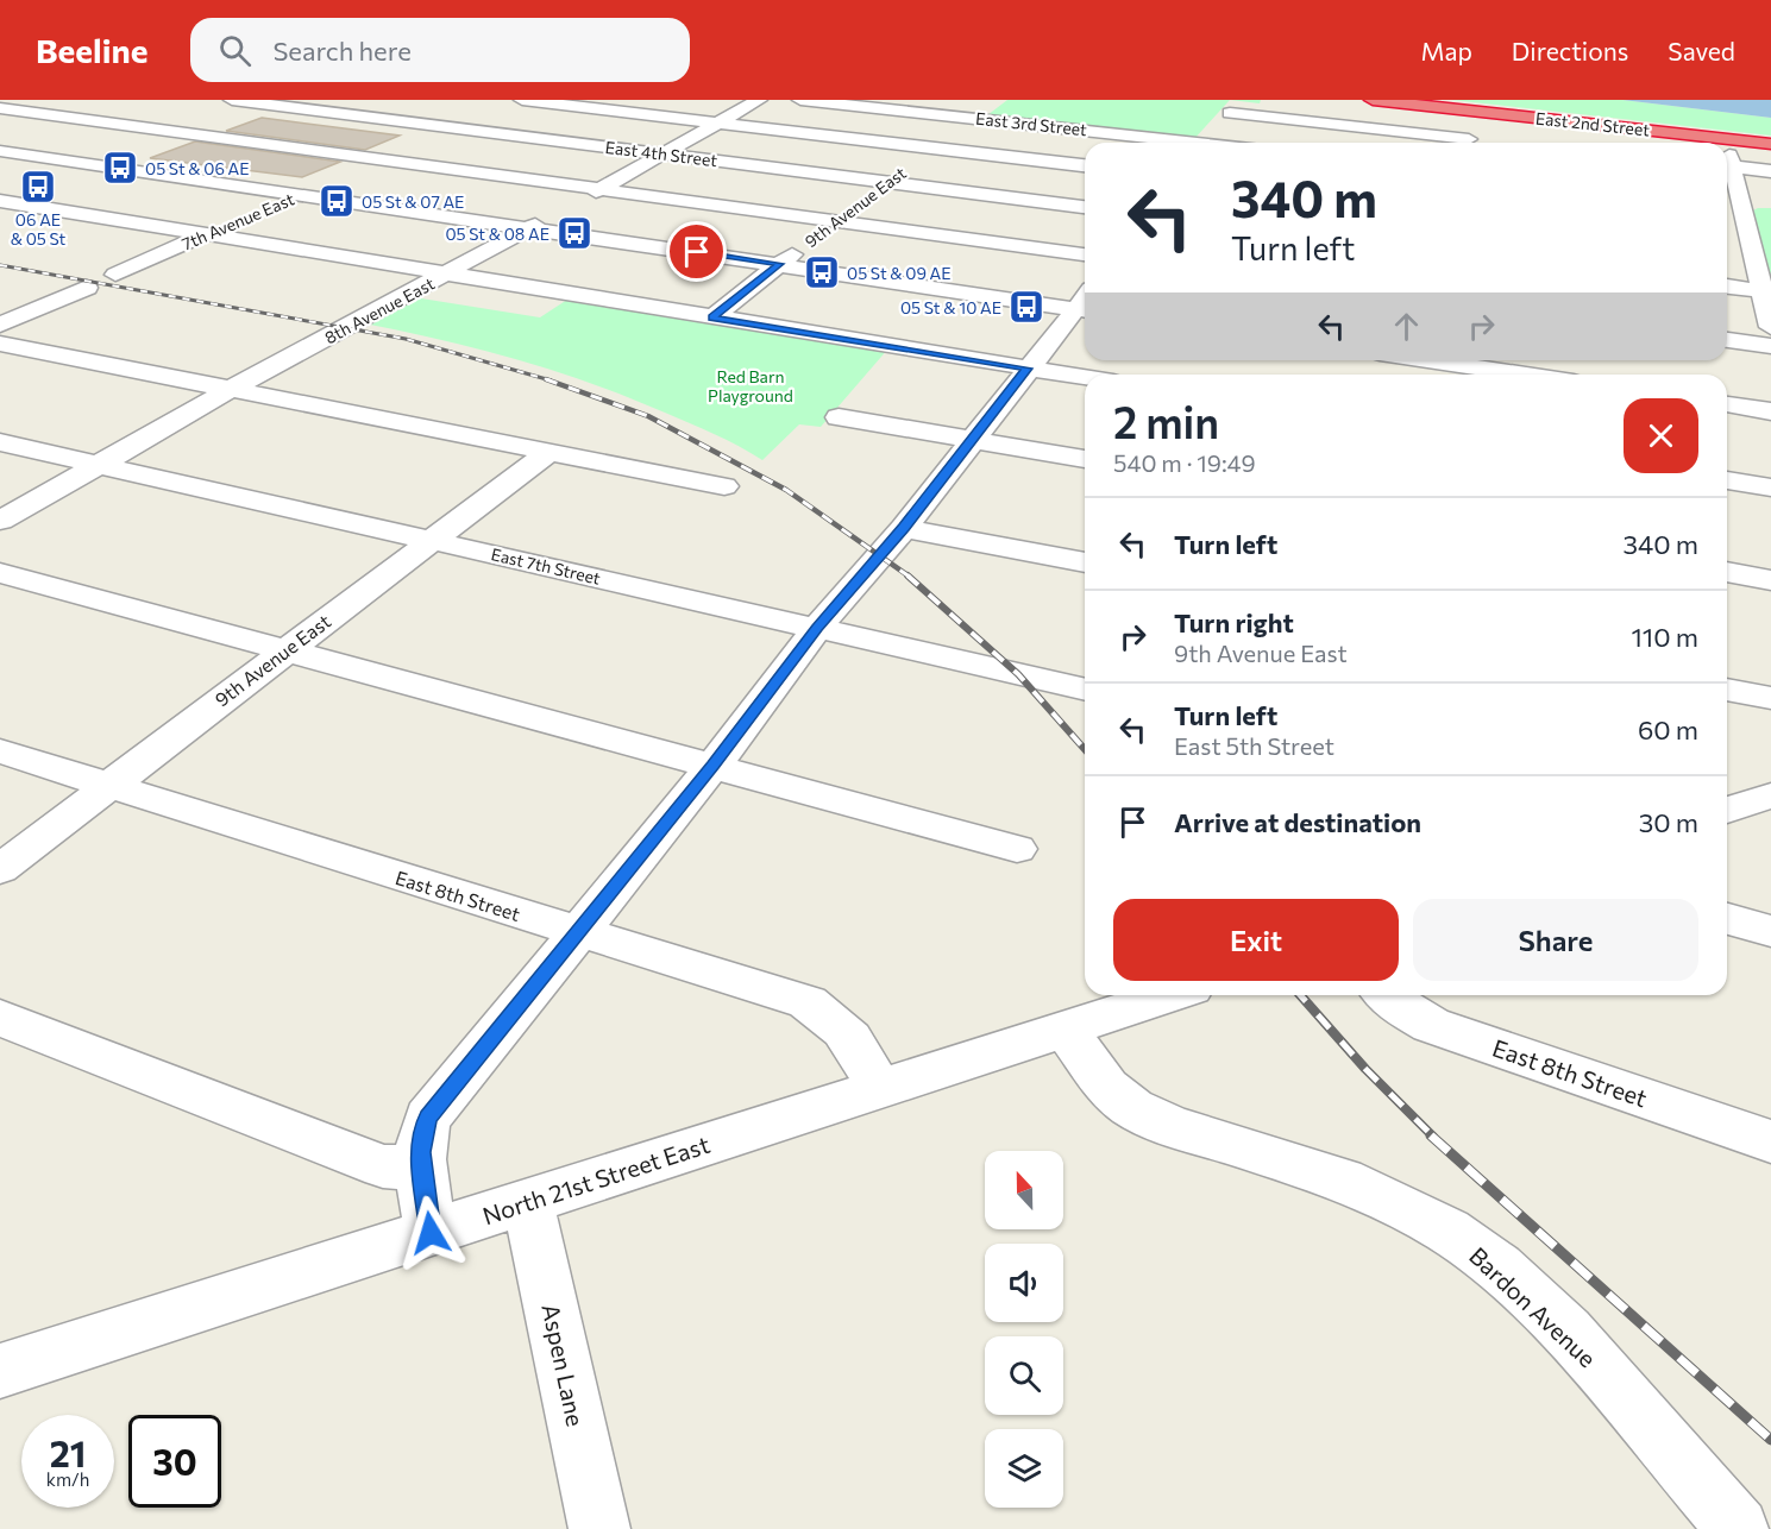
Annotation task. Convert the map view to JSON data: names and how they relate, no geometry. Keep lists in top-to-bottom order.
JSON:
{
  "streets": {
    "highway": ["East 2nd Street"],
    "street": [
      "East 3rd Street",
      "East 4th Street",
      "9th Avenue East",
      "7th Avenue East",
      "8th Avenue East",
      "East 7th Street",
      "East 8th Street",
      "North 21st Street East",
      "Bardon Avenue",
      "Aspen Lane"
    ]
  },
  "crossings": [
    ["East 3rd Street", "9th Avenue East"],
    ["East 4th Street", "9th Avenue East"],
    ["East 4th Street", "7th Avenue East"],
    ["East 4th Street", "8th Avenue East"],
    ["9th Avenue East", "East 7th Street"],
    ["9th Avenue East", "East 8th Street"],
    ["8th Avenue East", "East 7th Street"],
    ["East 8th Street", "North 21st Street East"],
    ["North 21st Street East", "Bardon Avenue"],
    ["North 21st Street East", "Aspen Lane"]
  ],
  "parks": ["Red Barn Playground"],
  "places": {
    "bus stop": [
      "05 St & 06 AE",
      "06 AE & 05 St",
      "05 St & 07 AE",
      "05 St & 08 AE",
      "05 St & 09 AE",
      "05 St & 10 AE"
    ]
  },
  "north": "top",
  "page": {
    "header": "Beeline",
    "search": "Search here",
    "nav": ["Map", "Directions", "Saved"],
    "turn": ["340 m", "Turn left"],
    "heading": ["2 min", "540 m · 19:49"],
    "list": [
      {
        "name": "Turn left",
        "value": "340 m"
      },
      {
        "name": "Turn right",
        "note": "9th Avenue East",
        "value": "110 m"
      },
      {
        "name": "Turn left",
        "note": "East 5th Street",
        "value": "60 m"
      },
      {
        "name": "Arrive at destination",
        "value": "30 m"
      }
    ],
    "buttons": ["Exit", "Share"],
    "speed": "21 km/h",
    "limit": "30"
  }
}
